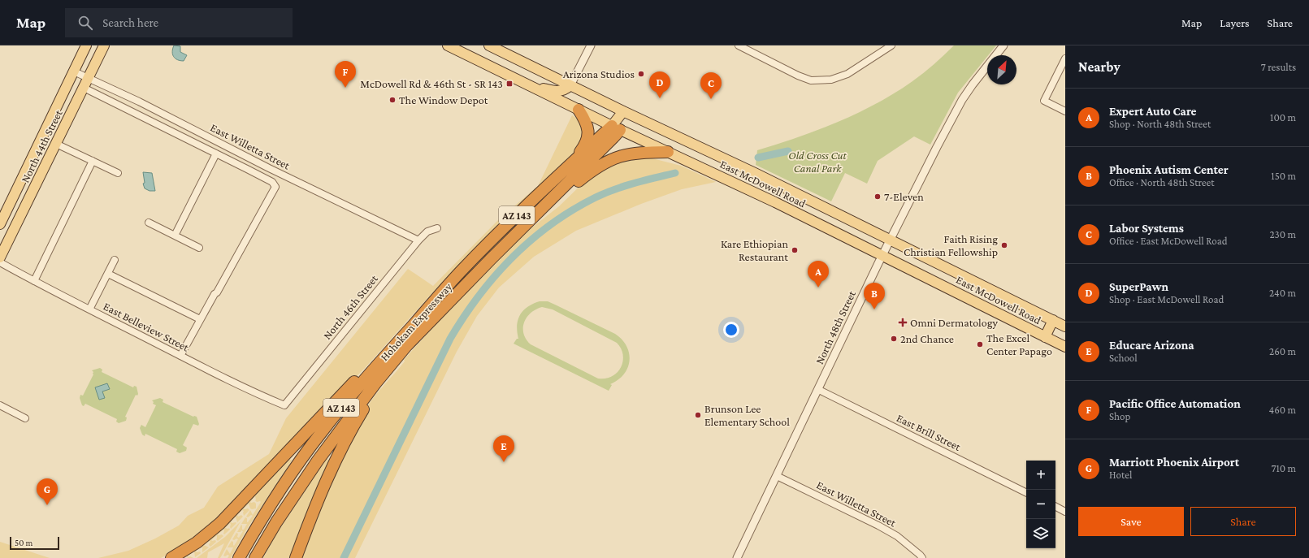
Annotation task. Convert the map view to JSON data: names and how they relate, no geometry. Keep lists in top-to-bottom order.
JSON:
{
  "streets": {
    "highway": ["AZ 143", "Hohokam Expressway"],
    "main road": ["North 44th Street", "East McDowell Road"],
    "street": [
      "East Willetta Street",
      "North 46th Street",
      "East Belleview Street",
      "North 48th Street",
      "East Brill Street"
    ]
  },
  "crossings": [
    ["North 44th Street", "East Willetta Street"],
    ["East Willetta Street", "North 46th Street"],
    ["East Willetta Street", "North 48th Street"],
    ["East McDowell Road", "Hohokam Expressway"],
    ["East McDowell Road", "North 48th Street"],
    ["North 46th Street", "East Belleview Street"],
    ["North 48th Street", "East Brill Street"]
  ],
  "parks": ["Old Cross Cut Canal Park"],
  "places": {
    "other": [
      "Arizona Studios",
      "The Window Depot",
      "7-Eleven",
      "Faith Rising Christian Fellowship",
      "Kare Ethiopian Restaurant",
      "2nd Chance",
      "The Excel Center Papago",
      "Brunson Lee Elementary School"
    ],
    "transit": ["McDowell Rd & 46th St - SR 143"],
    "health": ["Omni Dermatology"]
  },
  "scale_bar": "50 m",
  "north": "top right",
  "page": {
    "header": "Map",
    "search": "Search here",
    "nav": ["Map", "Layers", "Share"],
    "heading": ["Nearby", "7 results"],
    "pins": [
      "F",
      "D",
      "C",
      "A",
      "B",
      "E",
      "G"
    ],
    "list": [
      {
        "mark": "A",
        "name": "Expert Auto Care",
        "note": "Shop · North 48th Street",
        "value": "100 m"
      },
      {
        "mark": "B",
        "name": "Phoenix Autism Center",
        "note": "Office · North 48th Street",
        "value": "150 m"
      },
      {
        "mark": "C",
        "name": "Labor Systems",
        "note": "Office · East McDowell Road",
        "value": "230 m"
      },
      {
        "mark": "D",
        "name": "SuperPawn",
        "note": "Shop · East McDowell Road",
        "value": "240 m"
      },
      {
        "mark": "E",
        "name": "Educare Arizona",
        "note": "School",
        "value": "260 m"
      },
      {
        "mark": "F",
        "name": "Pacific Office Automation",
        "note": "Shop",
        "value": "460 m"
      },
      {
        "mark": "G",
        "name": "Marriott Phoenix Airport",
        "note": "Hotel",
        "value": "710 m"
      }
    ],
    "map_buttons": ["+", "−"],
    "buttons": ["Save", "Share"],
    "scale": "50 m"
  }
}
